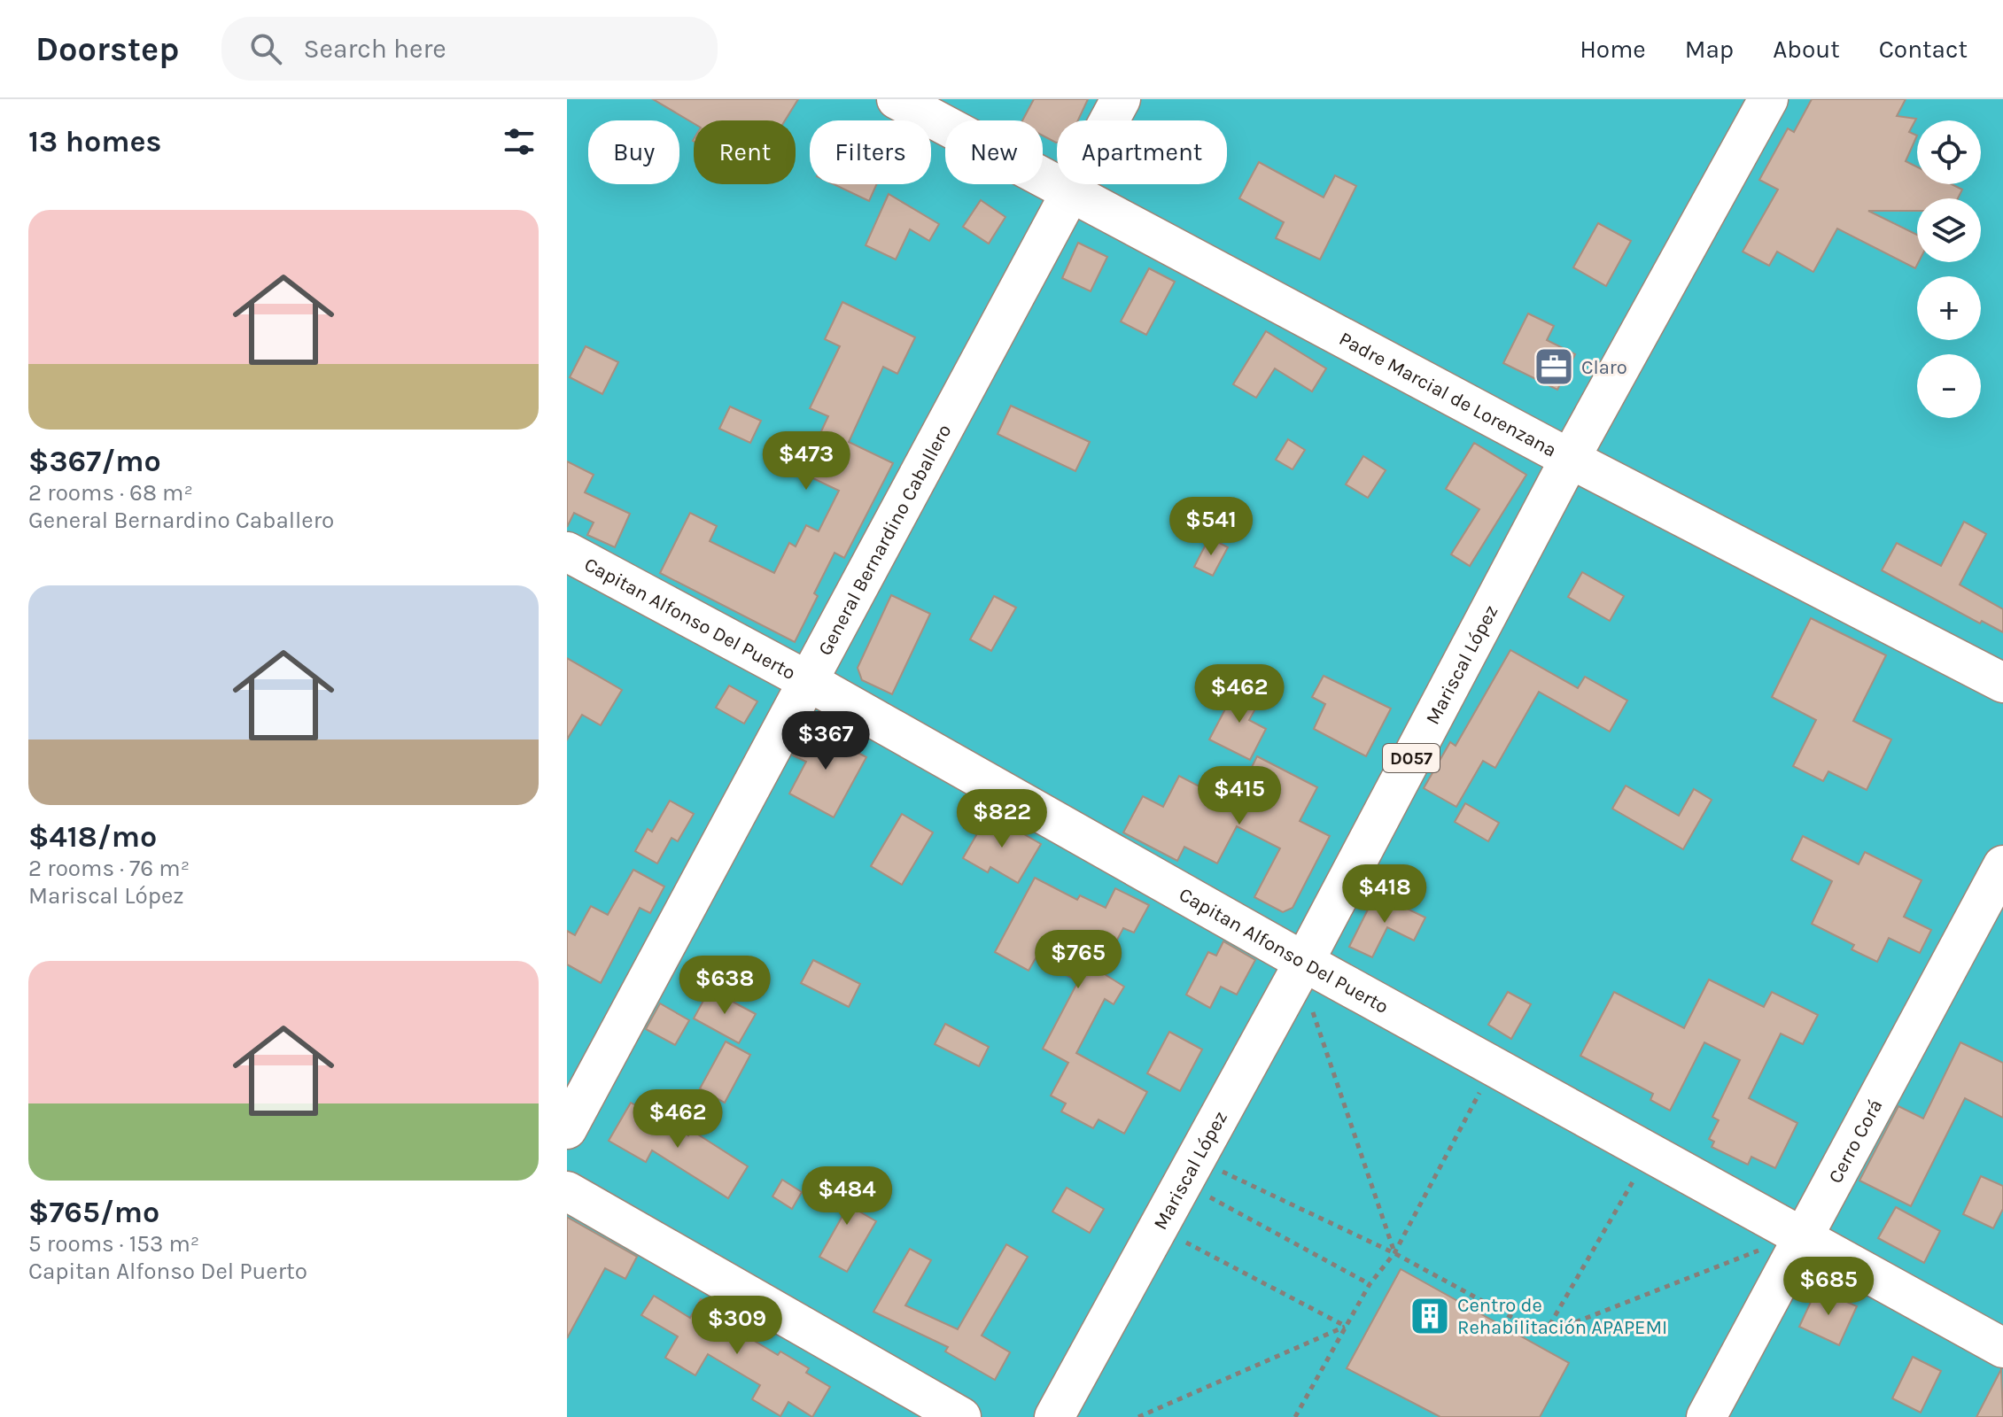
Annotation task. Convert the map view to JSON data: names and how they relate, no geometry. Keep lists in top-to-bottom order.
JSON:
{
  "streets": {
    "street": [
      "Padre Marcial de Lorenzana",
      "General Bernardino Caballero",
      "Capitan Alfonso Del Puerto",
      "Mariscal López",
      "D057",
      "Cerro Corá"
    ]
  },
  "crossings": [
    ["Padre Marcial de Lorenzana", "General Bernardino Caballero"],
    ["Padre Marcial de Lorenzana", "Mariscal López"],
    ["General Bernardino Caballero", "Capitan Alfonso Del Puerto"],
    ["Capitan Alfonso Del Puerto", "Mariscal López"],
    ["Capitan Alfonso Del Puerto", "Cerro Corá"]
  ],
  "places": {
    "office": ["Claro"],
    "building": ["Centro de Rehabilitación APAPEMI"]
  },
  "page": {
    "header": "Doorstep",
    "search": "Search here",
    "nav": [
      "Home",
      "Map",
      "About",
      "Contact"
    ],
    "heading": "13 homes",
    "map_buttons": ["+", "−"],
    "chip": [
      "Buy",
      "Rent",
      "Filters",
      "New",
      "Apartment"
    ],
    "list": [
      {
        "name": "$367/mo",
        "note": "2 rooms · 68 m² · General Bernardino Caballero"
      },
      {
        "name": "$418/mo",
        "note": "2 rooms · 76 m² · Mariscal López"
      },
      {
        "name": "$765/mo",
        "note": "5 rooms · 153 m² · Capitan Alfonso Del Puerto"
      }
    ],
    "price": [
      "$473",
      "$541",
      "$462",
      "$367",
      "$415",
      "$822",
      "$418",
      "$765",
      "$638",
      "$462",
      "$484",
      "$685",
      "$309"
    ]
  }
}
